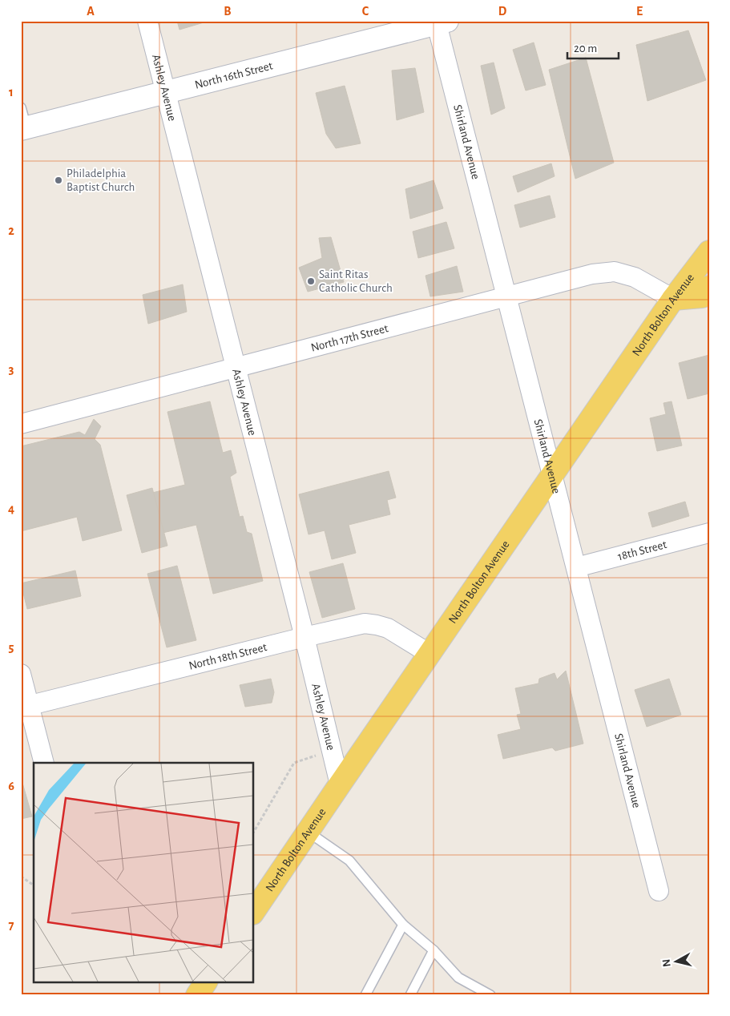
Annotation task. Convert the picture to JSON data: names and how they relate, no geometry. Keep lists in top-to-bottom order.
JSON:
{
  "streets": {
    "main road": ["North Bolton Avenue"],
    "street": [
      "North 16th Street",
      "Ashley Avenue",
      "Shirland Avenue",
      "North 17th Street",
      "18th Street",
      "North 18th Street"
    ]
  },
  "crossings": [
    ["North 16th Street", "Ashley Avenue"],
    ["North 16th Street", "Shirland Avenue"],
    ["Ashley Avenue", "North Bolton Avenue"],
    ["Ashley Avenue", "North 17th Street"],
    ["Ashley Avenue", "North 18th Street"],
    ["Shirland Avenue", "North Bolton Avenue"],
    ["Shirland Avenue", "North 17th Street"],
    ["Shirland Avenue", "18th Street"],
    ["North Bolton Avenue", "North 17th Street"],
    ["North Bolton Avenue", "North 18th Street"]
  ],
  "places": ["Philadelphia Baptist Church", "Saint Ritas Catholic Church"],
  "scale_bar": "20 m",
  "north": "left",
  "grid": {
    "columns": [
      "A",
      "B",
      "C",
      "D",
      "E"
    ],
    "rows": [
      "1",
      "2",
      "3",
      "4",
      "5",
      "6",
      "7"
    ]
  }
}
